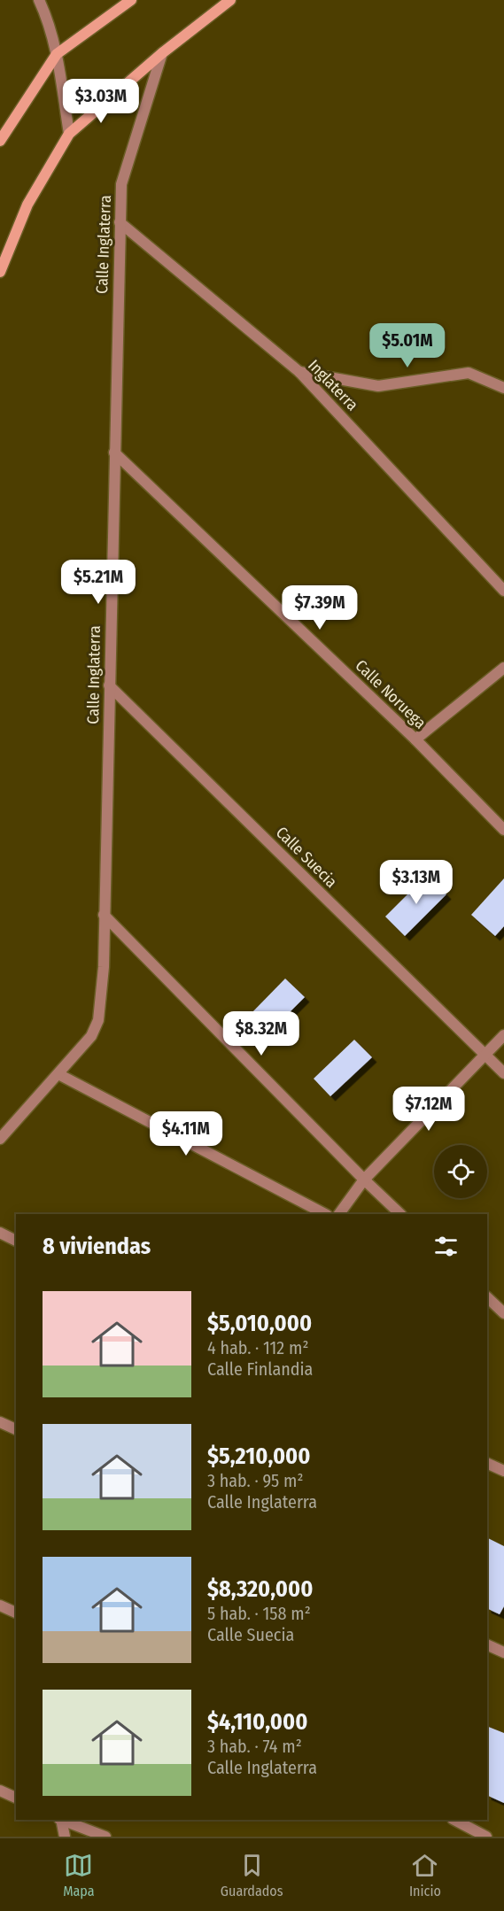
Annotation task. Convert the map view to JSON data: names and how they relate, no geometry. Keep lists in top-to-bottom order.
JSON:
{
  "streets": {
    "street": [
      "Calle Inglaterra",
      "Inglaterra",
      "Calle Noruega",
      "Calle Suecia"
    ]
  },
  "crossings": [
    ["Calle Inglaterra", "Inglaterra"],
    ["Calle Inglaterra", "Calle Noruega"],
    ["Calle Inglaterra", "Calle Suecia"]
  ],
  "page": {
    "price": [
      "$3.03M",
      "$5.01M",
      "$5.21M",
      "$7.39M",
      "$3.13M",
      "$8.32M",
      "$7.12M",
      "$4.11M"
    ],
    "heading": "8 viviendas",
    "list": [
      {
        "name": "$5,010,000",
        "note": "4 hab. · 112 m² · Calle Finlandia"
      },
      {
        "name": "$5,210,000",
        "note": "3 hab. · 95 m² · Calle Inglaterra"
      },
      {
        "name": "$8,320,000",
        "note": "5 hab. · 158 m² · Calle Suecia"
      },
      {
        "name": "$4,110,000",
        "note": "3 hab. · 74 m² · Calle Inglaterra"
      }
    ],
    "tabs": ["Mapa", "Guardados", "Inicio"]
  }
}
